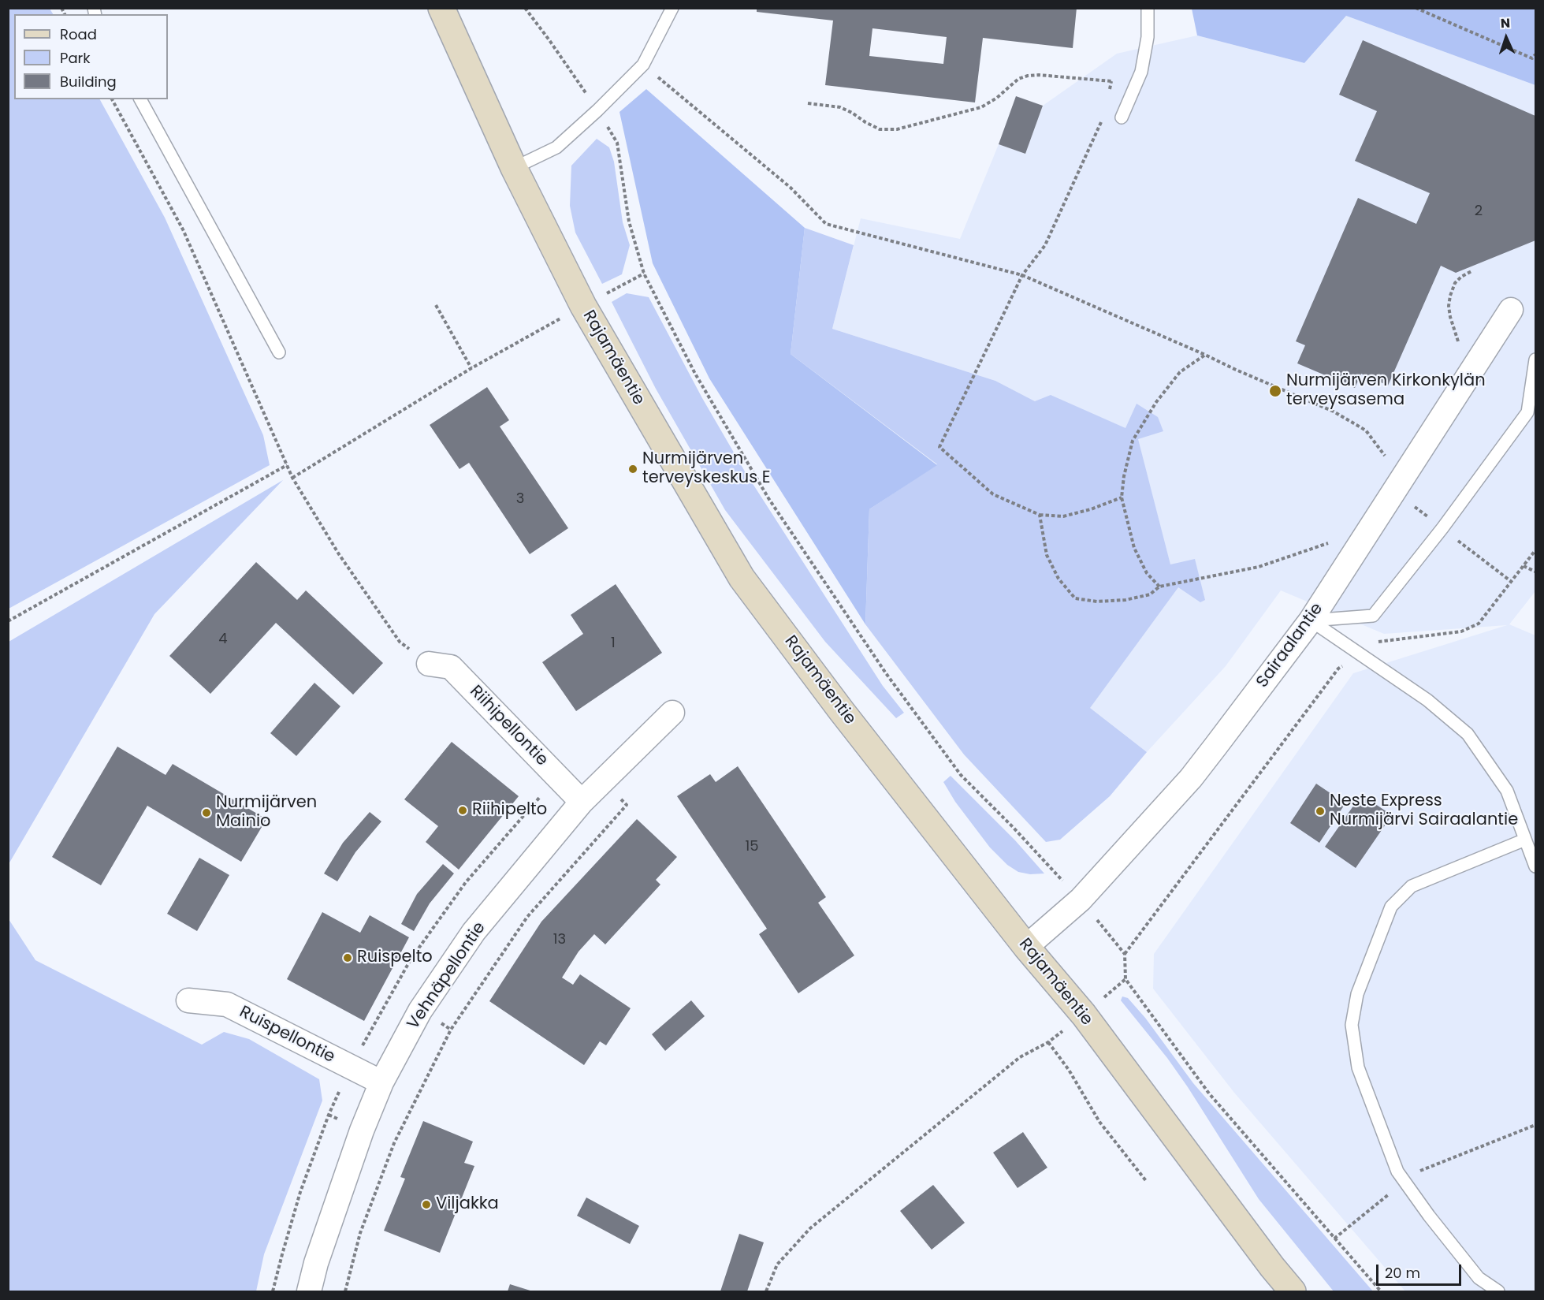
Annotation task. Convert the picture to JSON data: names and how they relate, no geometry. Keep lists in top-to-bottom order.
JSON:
{
  "streets": {
    "main road": ["Rajamäentie"],
    "street": [
      "Sairaalantie",
      "Riihipellontie",
      "Vehnäpellontie",
      "Ruispellontie"
    ]
  },
  "crossings": [
    ["Rajamäentie", "Sairaalantie"],
    ["Riihipellontie", "Vehnäpellontie"],
    ["Vehnäpellontie", "Ruispellontie"]
  ],
  "places": [
    "Nurmijärven Kirkonkylän terveysasema",
    "Nurmijärven terveyskeskus E",
    "Riihipelto",
    "Neste Express Nurmijärvi Sairaalantie",
    "Nurmijärven Mainio",
    "Ruispelto",
    "Viljakka"
  ],
  "house_numbers": [
    "2",
    "3",
    "4",
    "1",
    "15",
    "13"
  ],
  "legend": ["Road", "Park", "Building"],
  "scale_bar": "20 m",
  "north": "top"
}
